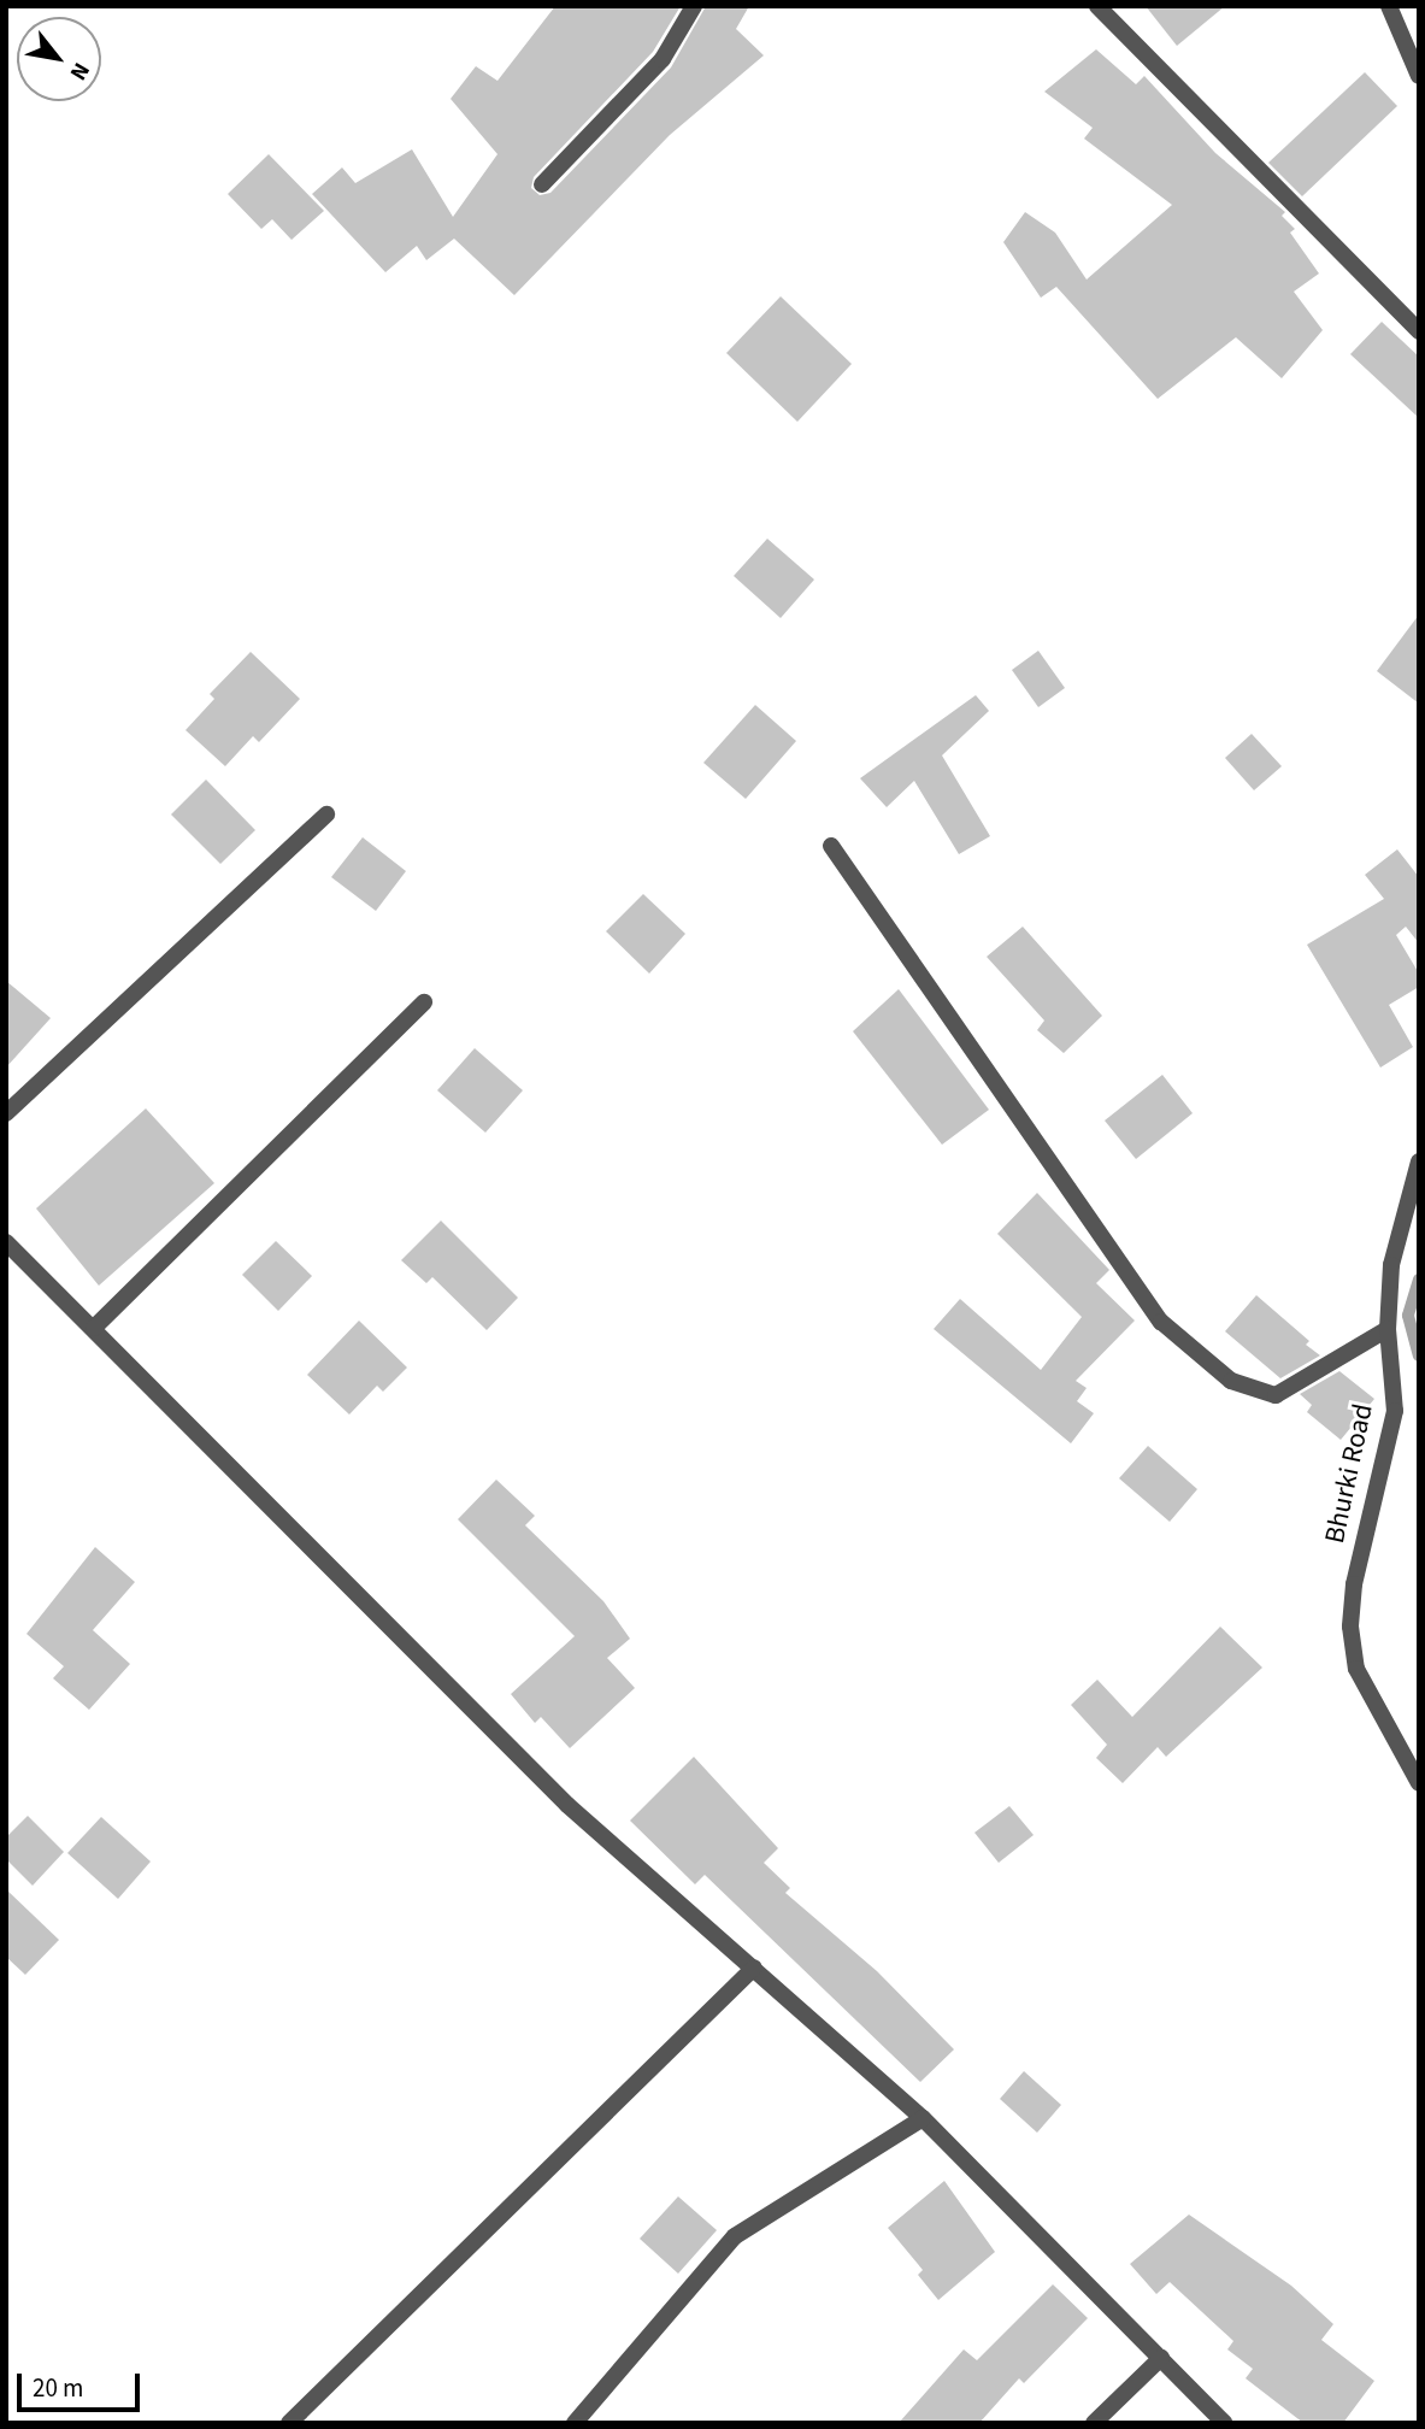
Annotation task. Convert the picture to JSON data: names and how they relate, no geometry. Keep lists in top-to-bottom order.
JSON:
{
  "streets": {
    "street": ["Bhurki Road"]
  },
  "scale_bar": "20 m",
  "north": "bottom right"
}
